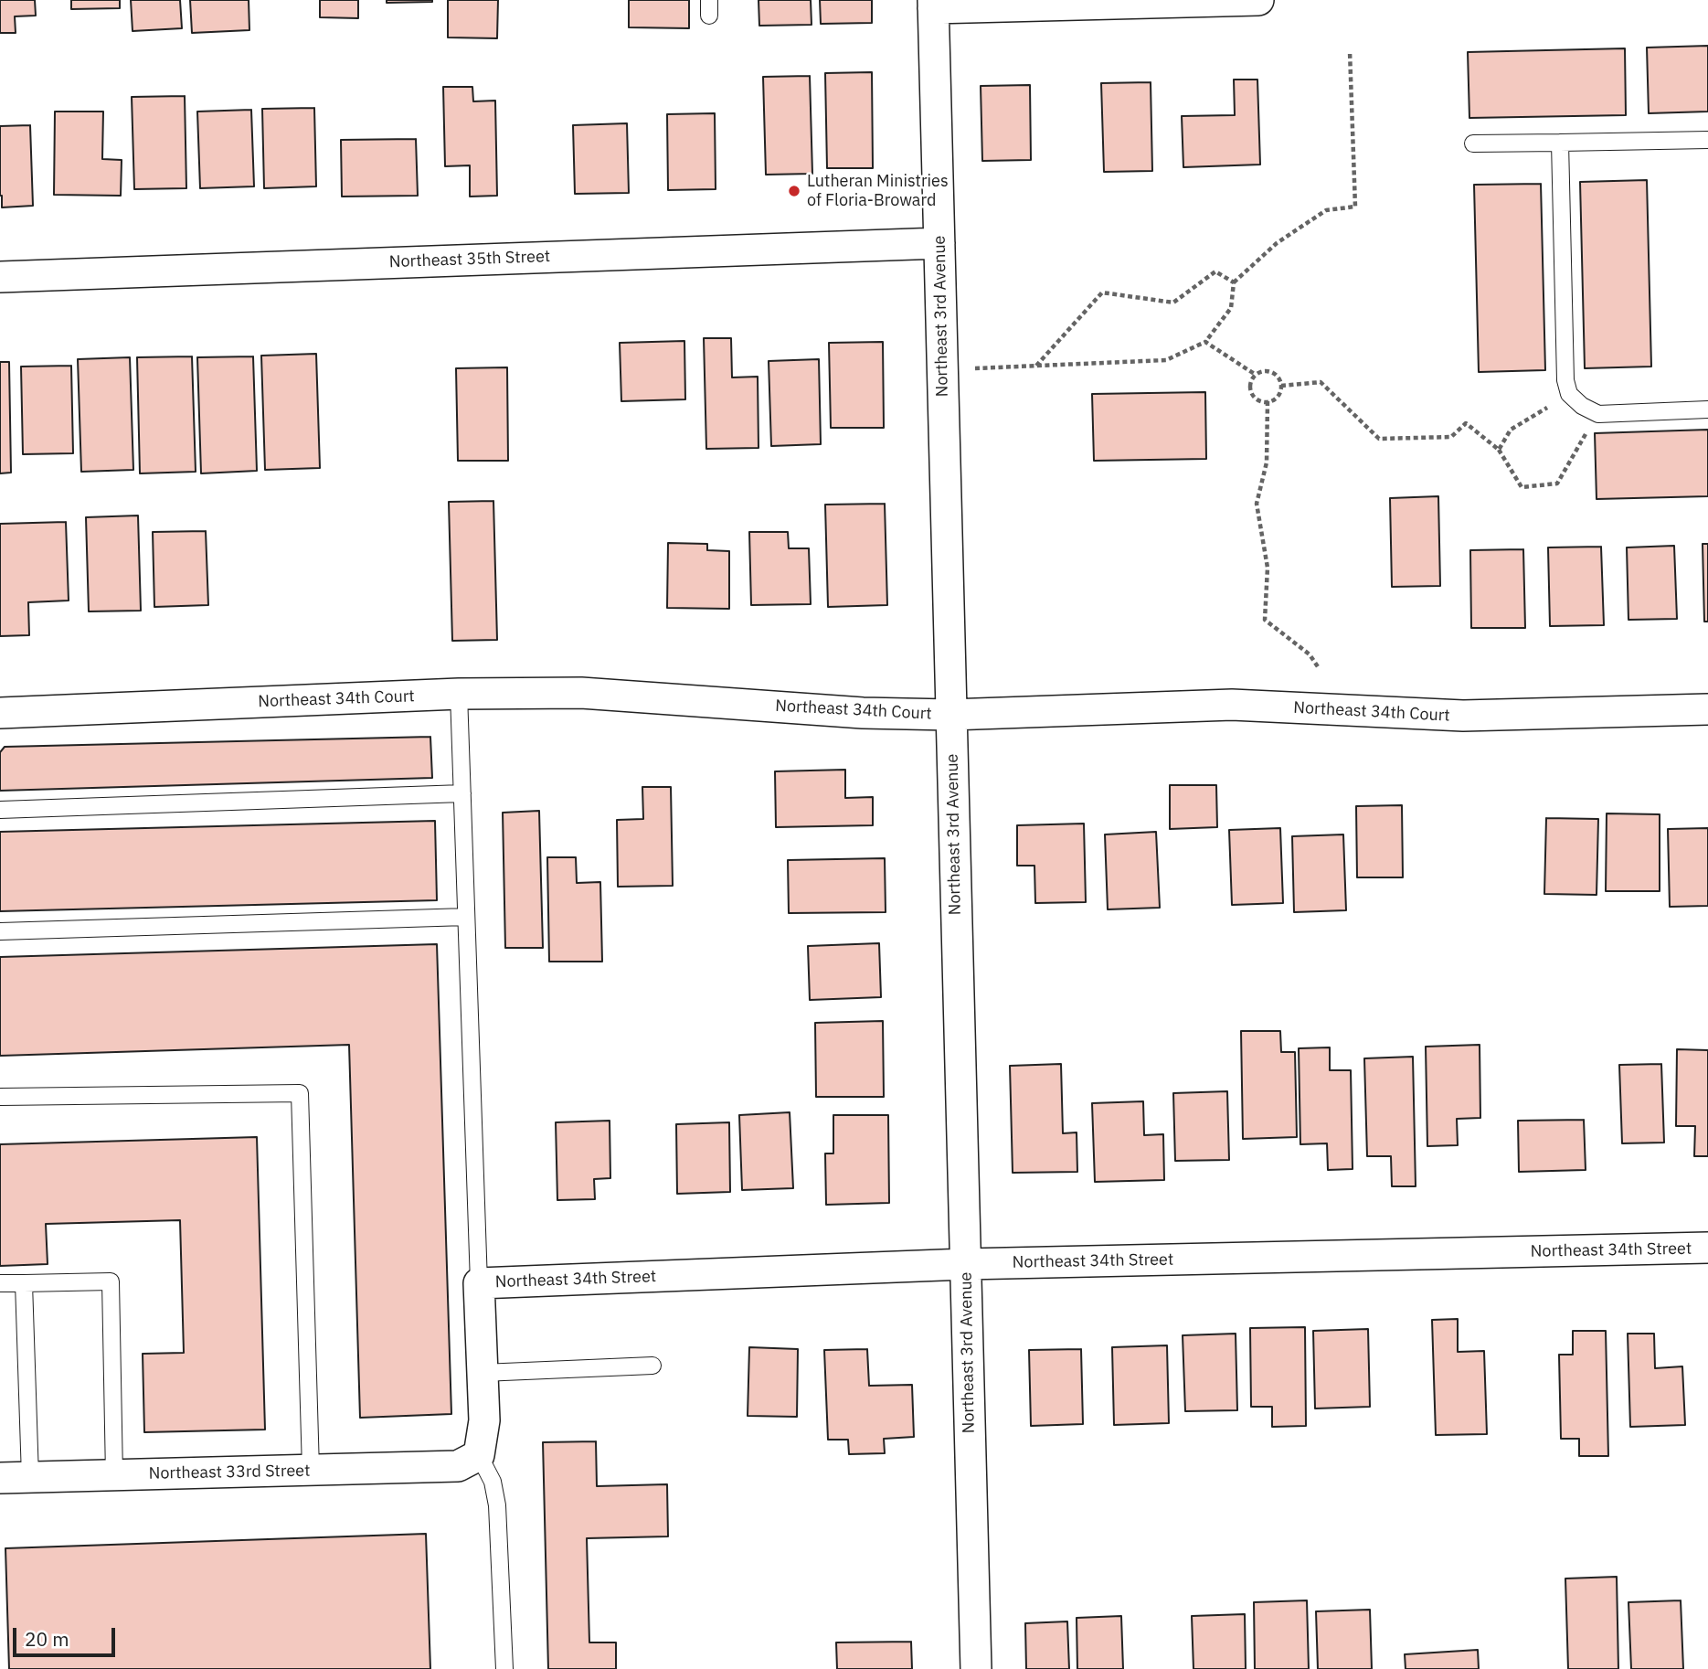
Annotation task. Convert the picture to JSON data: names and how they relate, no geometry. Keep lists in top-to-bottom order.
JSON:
{
  "streets": {
    "street": [
      "Northeast 35th Street",
      "Northeast 3rd Avenue",
      "Northeast 34th Court",
      "Northeast 34th Street",
      "Northeast 33rd Street"
    ]
  },
  "crossings": [
    ["Northeast 35th Street", "Northeast 3rd Avenue"],
    ["Northeast 3rd Avenue", "Northeast 34th Court"],
    ["Northeast 3rd Avenue", "Northeast 34th Street"]
  ],
  "places": ["Lutheran Ministries of Floria-Broward"],
  "scale_bar": "20 m"
}
